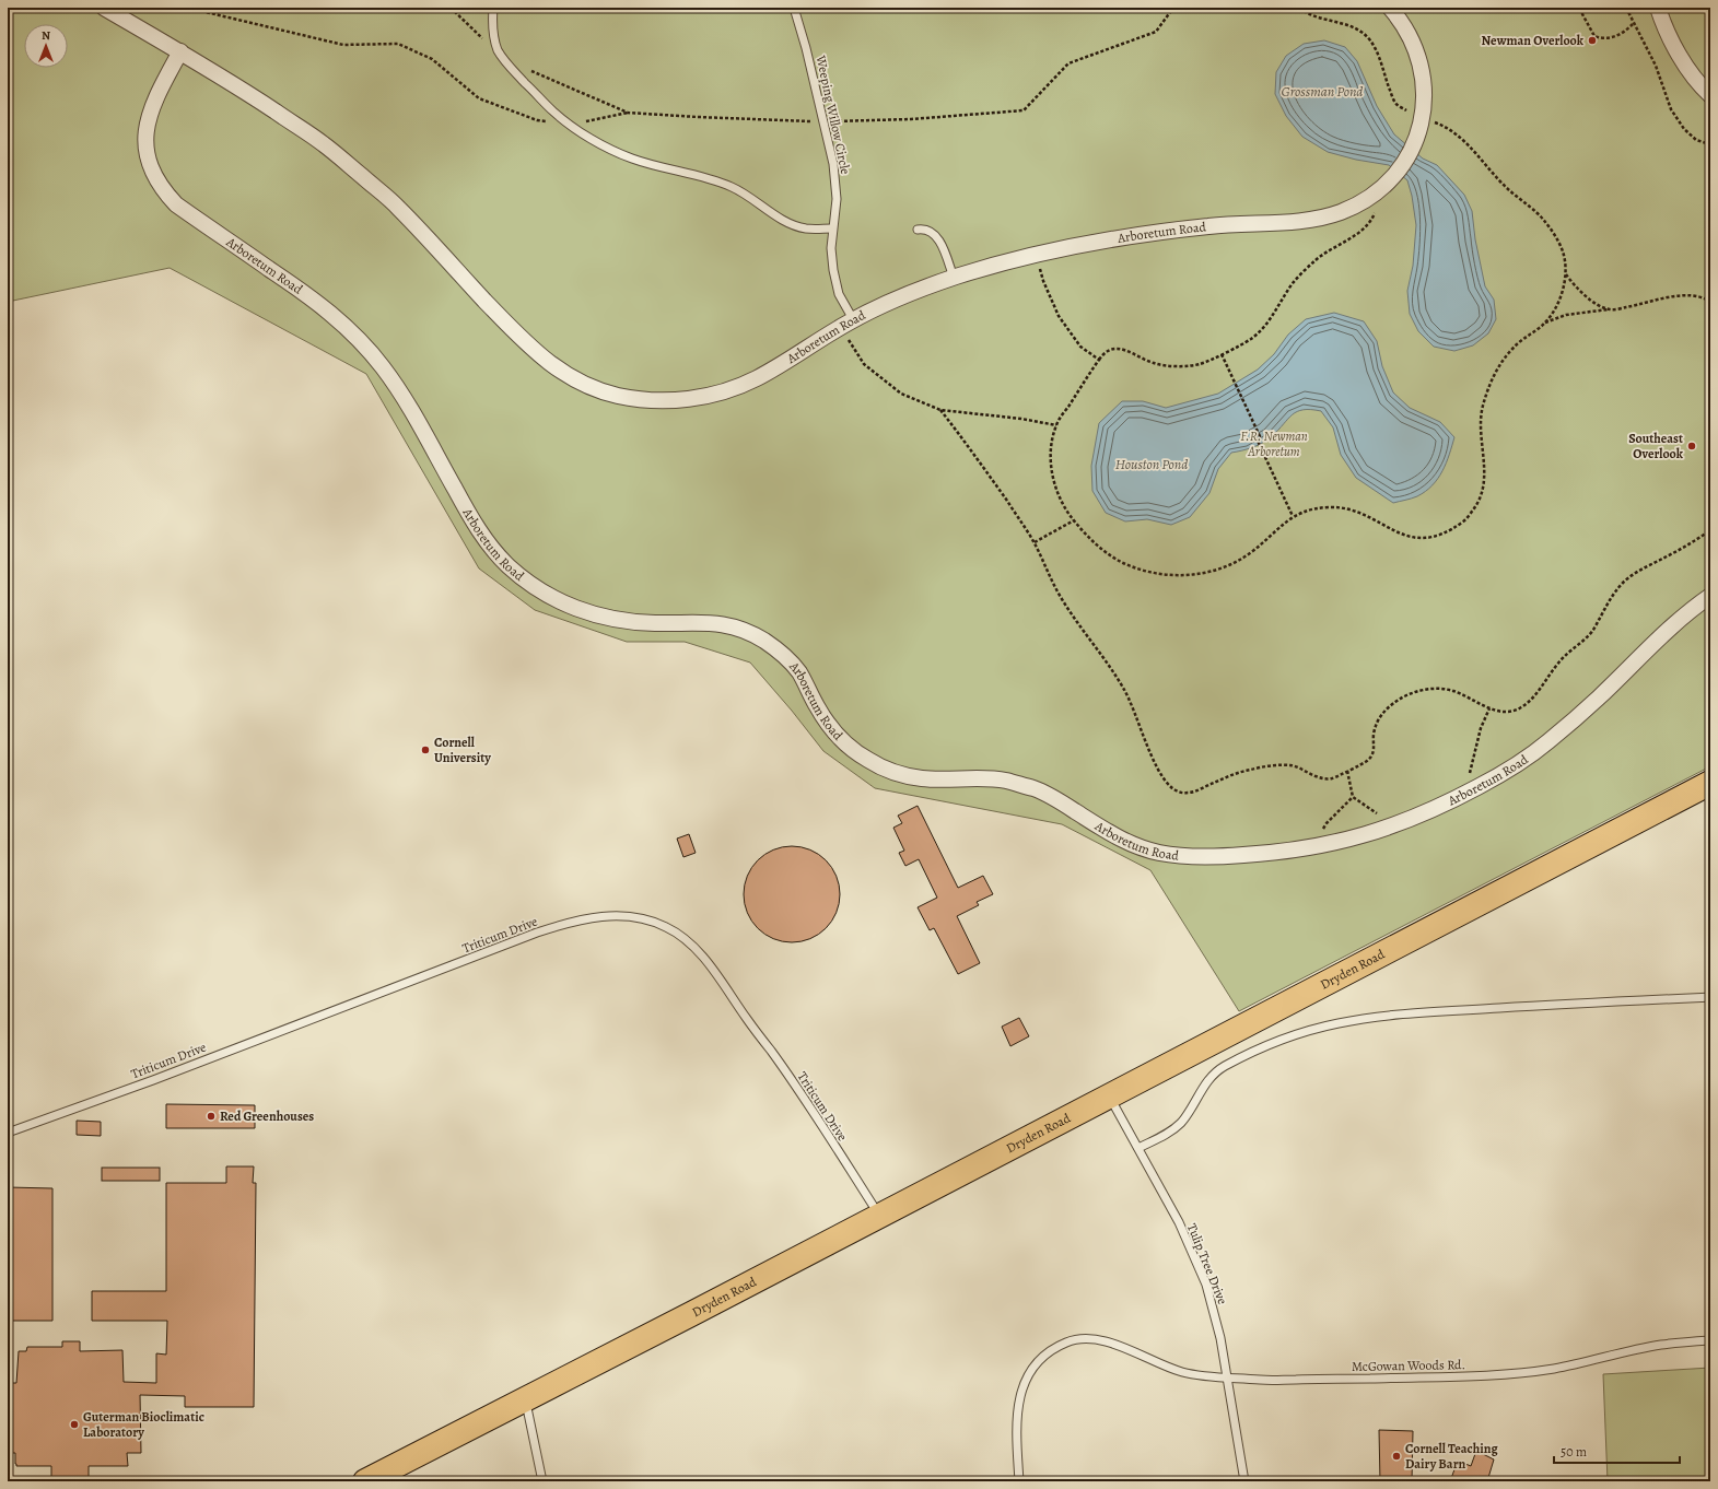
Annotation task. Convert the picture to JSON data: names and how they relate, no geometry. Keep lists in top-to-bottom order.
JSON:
{
  "streets": {
    "main road": ["Dryden Road"],
    "street": ["Arboretum Road"],
    "lane": [
      "Weeping Willow Circle",
      "Triticum Drive",
      "Tulip Tree Drive",
      "McGowan Woods Rd."
    ]
  },
  "crossings": [
    ["Weeping Willow Circle", "Arboretum Road"],
    ["Triticum Drive", "Dryden Road"],
    ["Dryden Road", "Tulip Tree Drive"],
    ["Tulip Tree Drive", "McGowan Woods Rd."]
  ],
  "water": ["Grossman Pond", "Houston Pond"],
  "parks": ["F.R. Newman Arboretum"],
  "places": [
    "Newman Overlook",
    "Southeast Overlook",
    "Cornell University",
    "Red Greenhouses",
    "Guterman Bioclimatic Laboratory",
    "Cornell Teaching Dairy Barn"
  ],
  "scale_bar": "50 m",
  "north": "top"
}
